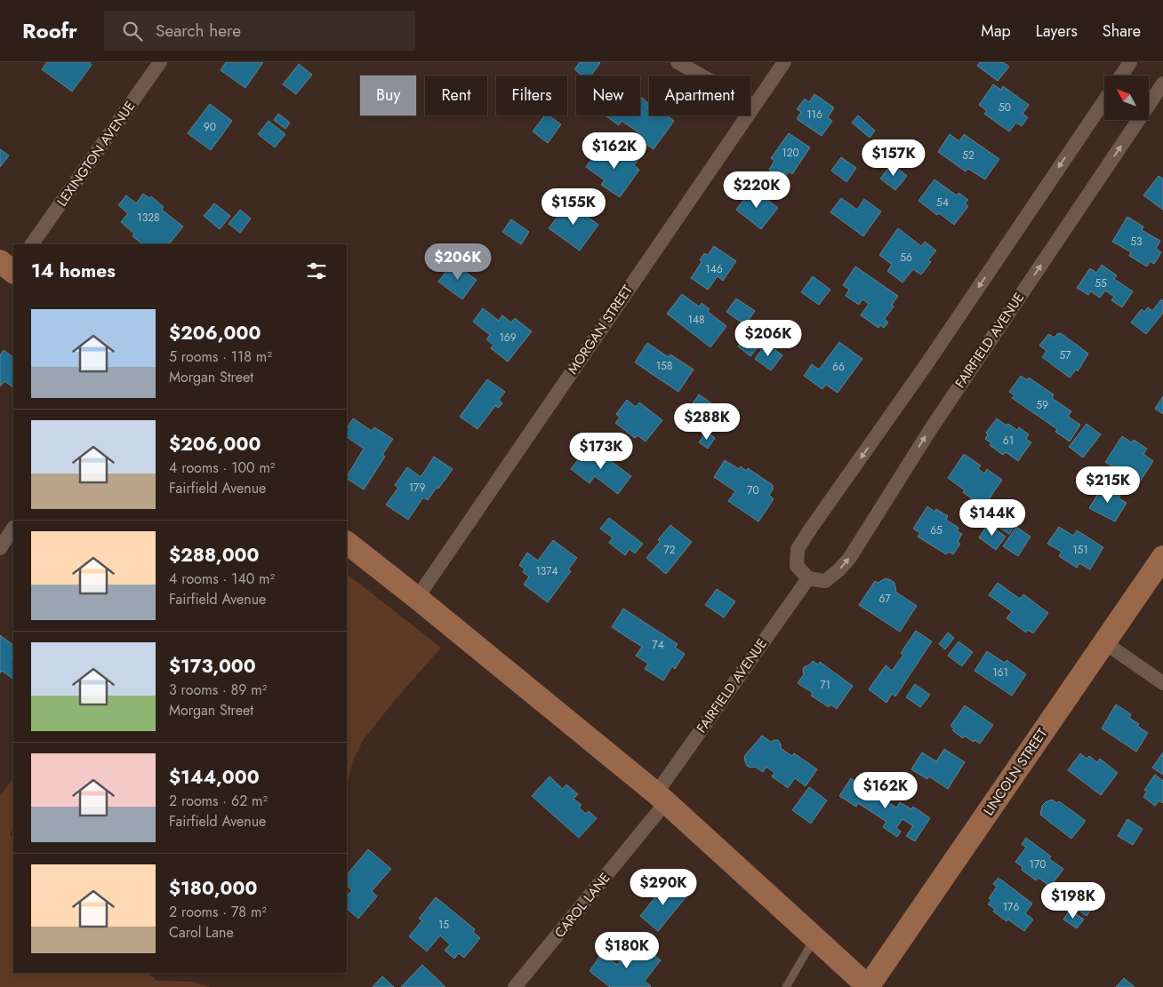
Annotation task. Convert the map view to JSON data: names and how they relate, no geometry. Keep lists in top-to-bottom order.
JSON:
{
  "streets": {
    "main road": ["LINCOLN STREET"],
    "street": [
      "LEXINGTON AVENUE",
      "MORGAN STREET",
      "FAIRFIELD AVENUE",
      "CAROL LANE"
    ]
  },
  "crossings": [
    ["FAIRFIELD AVENUE", "CAROL LANE"]
  ],
  "house_numbers": [
    "50",
    "116",
    "90",
    "120",
    "52",
    "54",
    "1328",
    "53",
    "56",
    "146",
    "55",
    "148",
    "169",
    "57",
    "158",
    "66",
    "59",
    "61",
    "179",
    "70",
    "65",
    "72",
    "151",
    "1374",
    "67",
    "74",
    "161",
    "71",
    "170",
    "176",
    "15"
  ],
  "north": "top left",
  "page": {
    "header": "Roofr",
    "search": "Search here",
    "nav": ["Map", "Layers", "Share"],
    "chip": [
      "Buy",
      "Rent",
      "Filters",
      "New",
      "Apartment"
    ],
    "price": [
      "$162K",
      "$157K",
      "$220K",
      "$155K",
      "$206K",
      "$206K",
      "$288K",
      "$173K",
      "$215K",
      "$144K",
      "$162K",
      "$290K",
      "$198K",
      "$180K"
    ],
    "heading": "14 homes",
    "list": [
      {
        "name": "$206,000",
        "note": "5 rooms · 118 m² · Morgan Street"
      },
      {
        "name": "$206,000",
        "note": "4 rooms · 100 m² · Fairfield Avenue"
      },
      {
        "name": "$288,000",
        "note": "4 rooms · 140 m² · Fairfield Avenue"
      },
      {
        "name": "$173,000",
        "note": "3 rooms · 89 m² · Morgan Street"
      },
      {
        "name": "$144,000",
        "note": "2 rooms · 62 m² · Fairfield Avenue"
      },
      {
        "name": "$180,000",
        "note": "2 rooms · 78 m² · Carol Lane"
      }
    ]
  }
}
